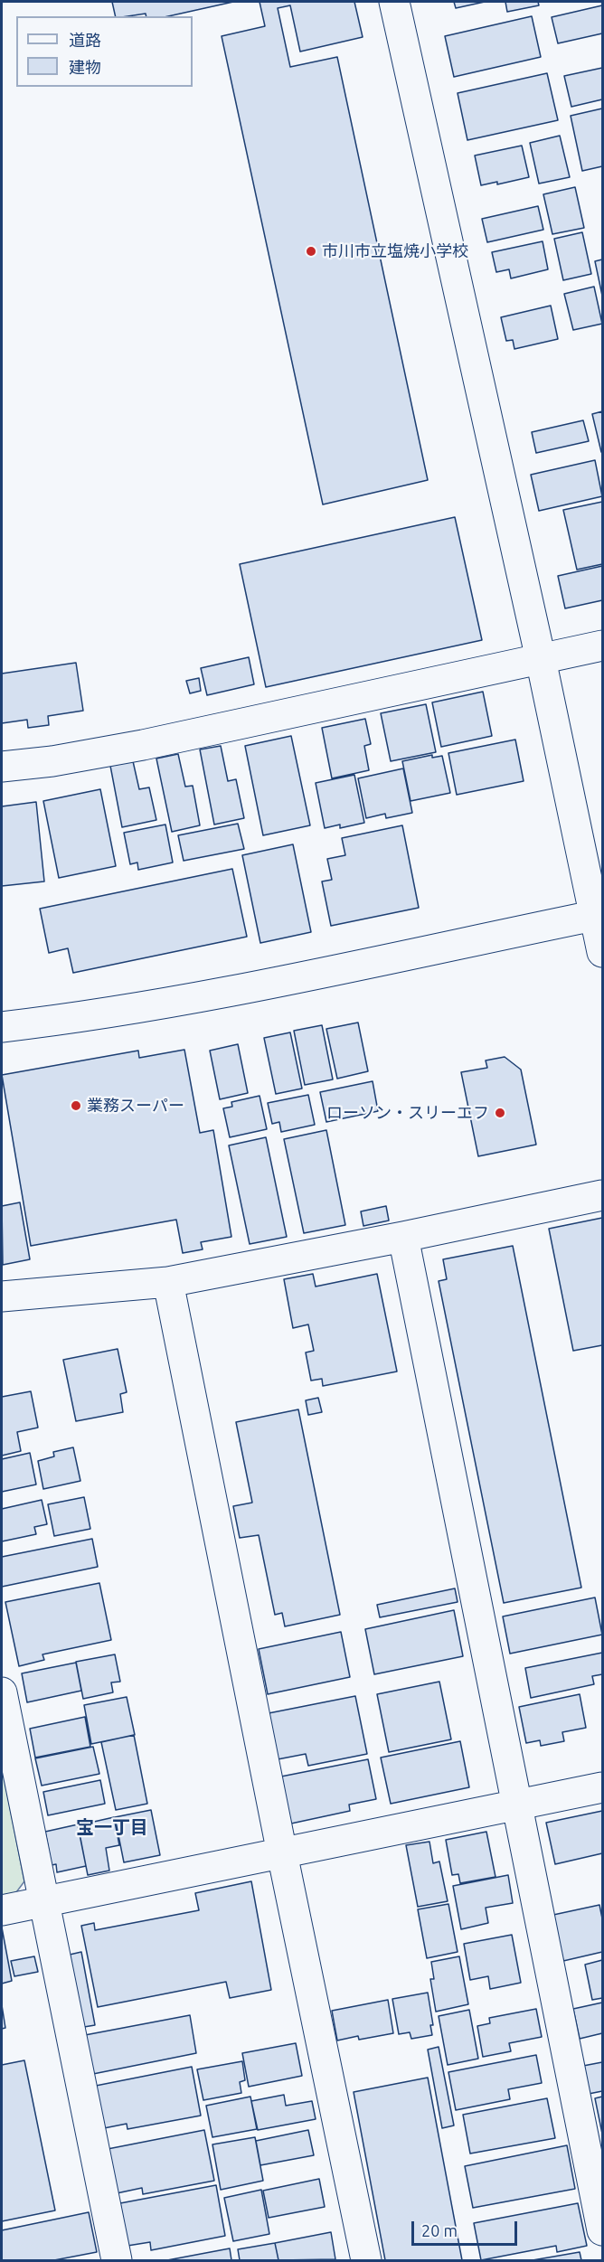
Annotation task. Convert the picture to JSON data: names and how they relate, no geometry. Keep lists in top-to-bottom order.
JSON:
{
  "districts": ["宝一丁目"],
  "places": ["市川市立塩焼小学校", "業務スーパー", "ローソン・スリーエフ"],
  "legend": ["道路", "建物"],
  "scale_bar": "20 m"
}
